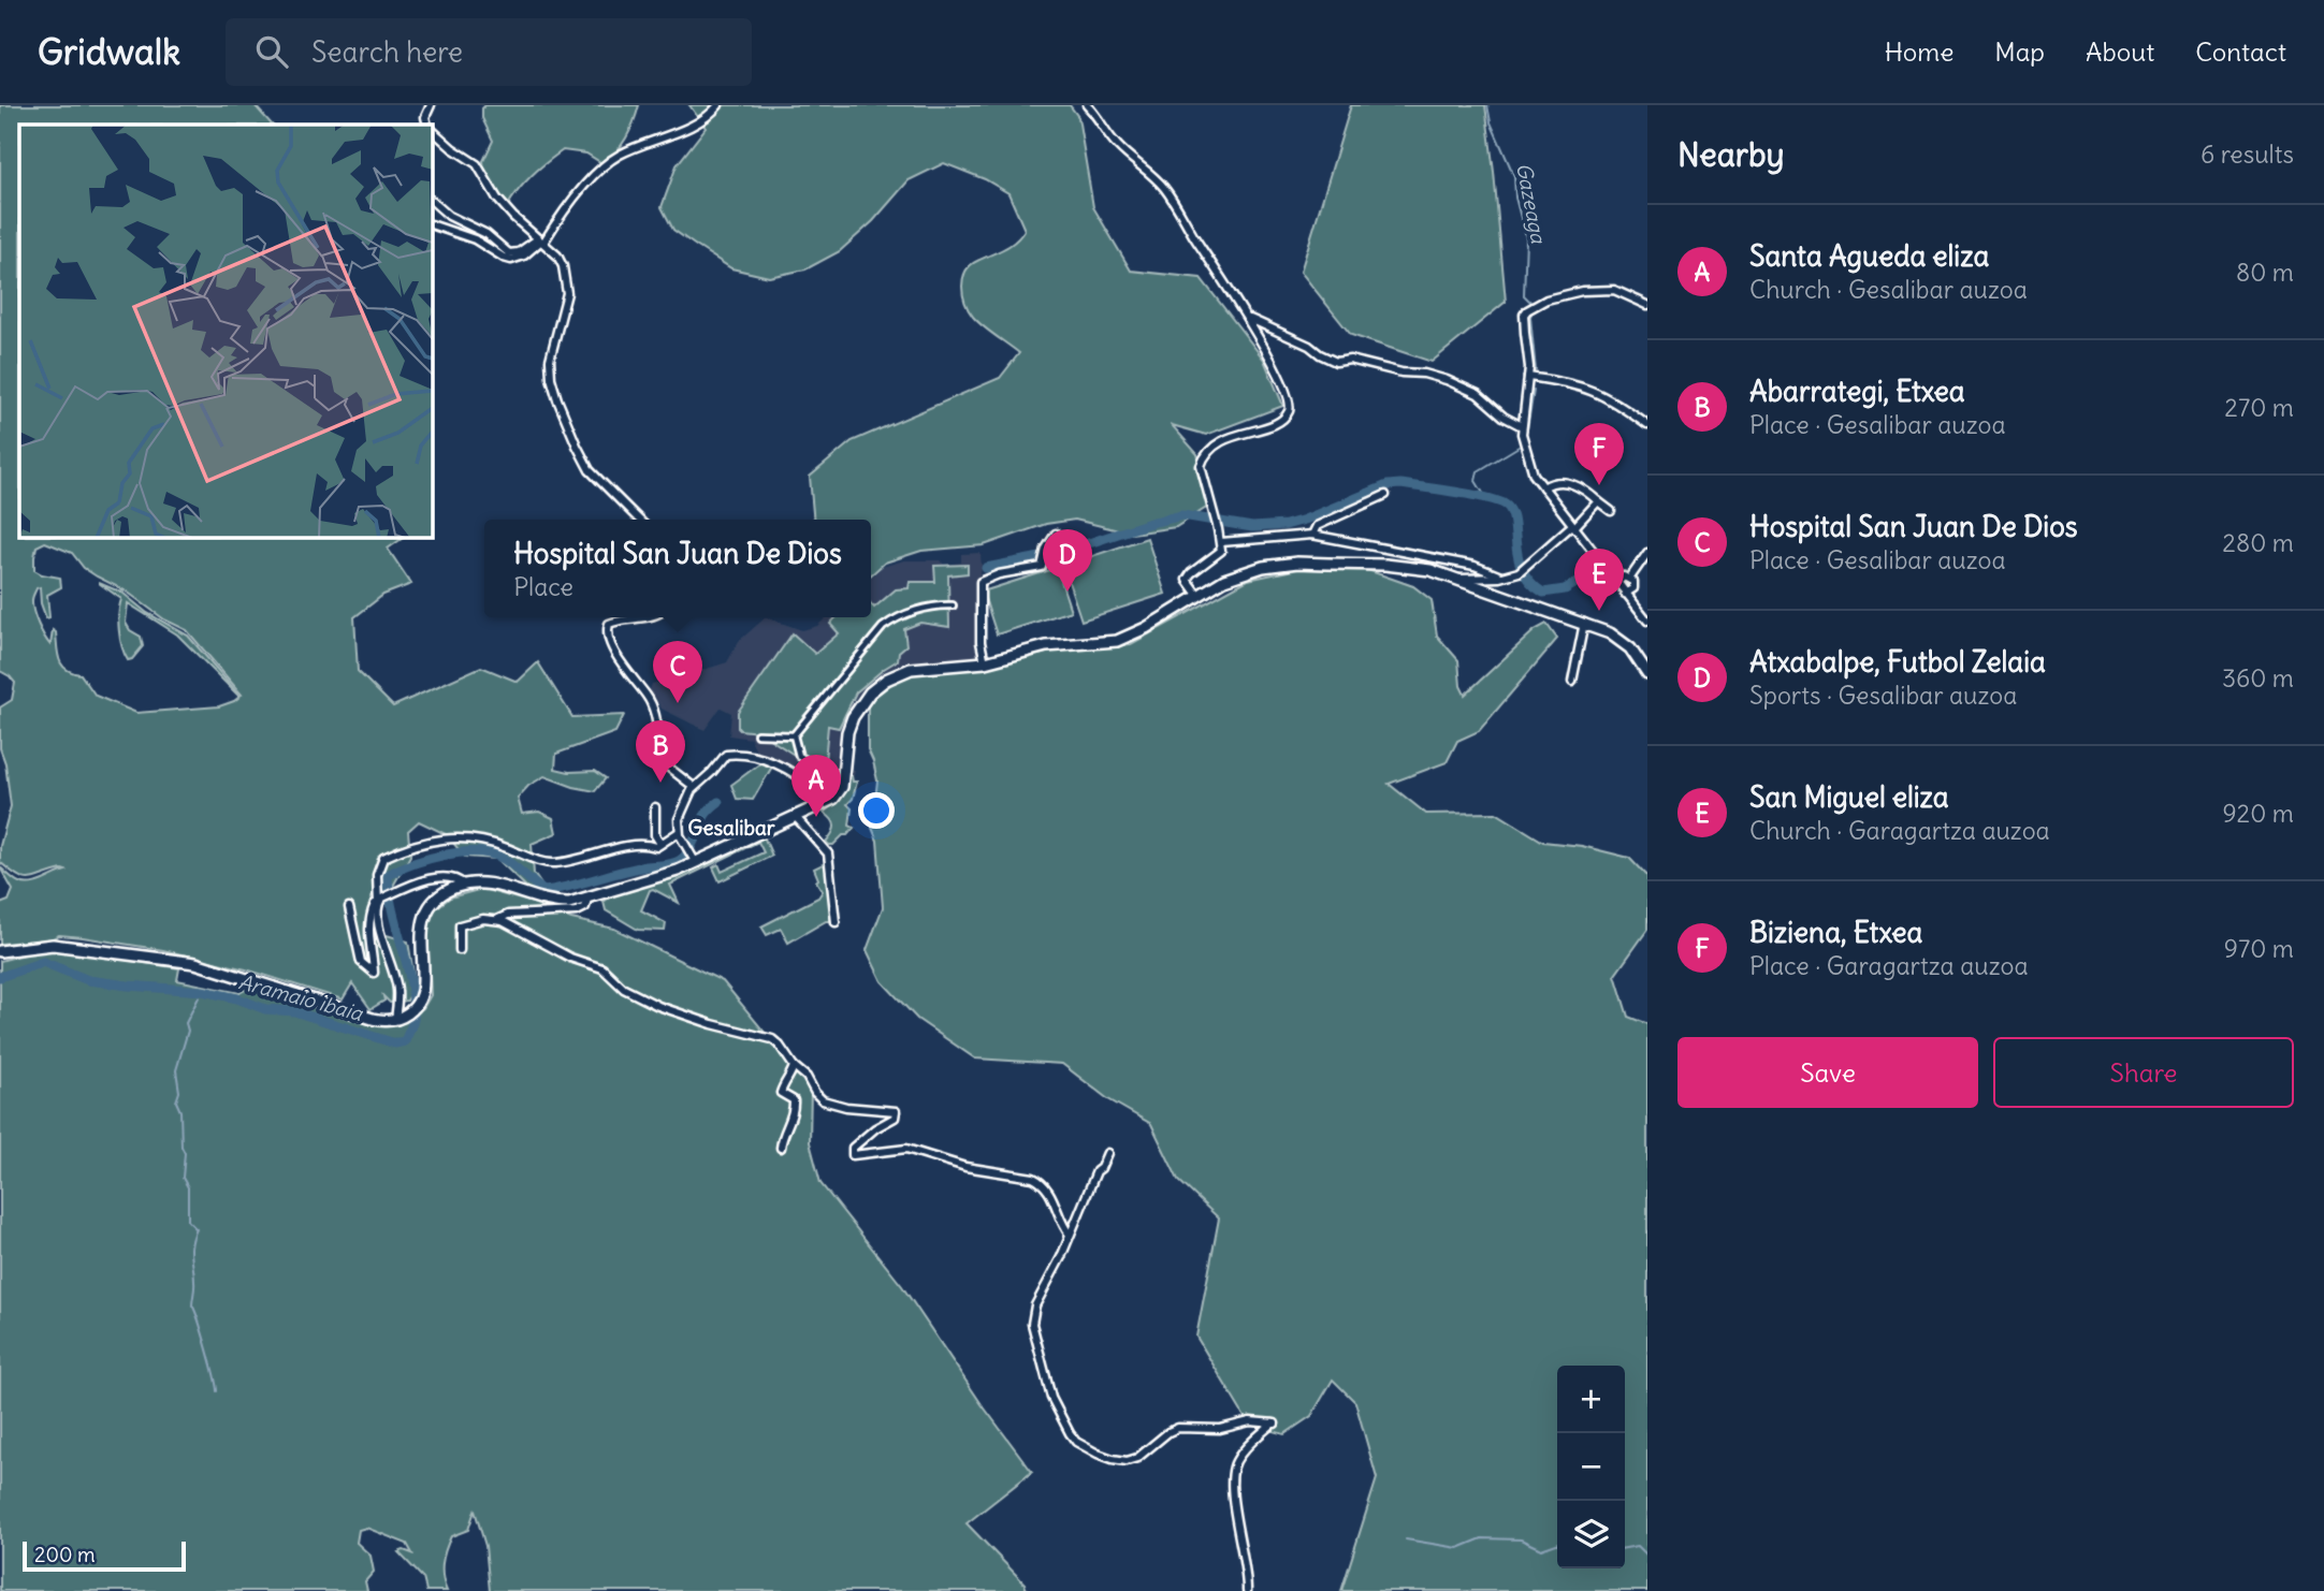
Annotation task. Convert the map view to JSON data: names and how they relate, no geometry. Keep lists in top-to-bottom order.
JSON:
{
  "districts": ["Gesalibar"],
  "water": ["Gazeaga", "Aramaio ibaia"],
  "scale_bar": "200 m",
  "page": {
    "header": "Gridwalk",
    "search": "Search here",
    "nav": [
      "Home",
      "Map",
      "About",
      "Contact"
    ],
    "heading": ["Nearby", "6 results"],
    "list": [
      {
        "mark": "A",
        "name": "Santa Agueda eliza",
        "note": "Church · Gesalibar auzoa",
        "value": "80 m"
      },
      {
        "mark": "B",
        "name": "Abarrategi, Etxea",
        "note": "Place · Gesalibar auzoa",
        "value": "270 m"
      },
      {
        "mark": "C",
        "name": "Hospital San Juan De Dios",
        "note": "Place · Gesalibar auzoa",
        "value": "280 m"
      },
      {
        "mark": "D",
        "name": "Atxabalpe, Futbol Zelaia",
        "note": "Sports · Gesalibar auzoa",
        "value": "360 m"
      },
      {
        "mark": "E",
        "name": "San Miguel eliza",
        "note": "Church · Garagartza auzoa",
        "value": "920 m"
      },
      {
        "mark": "F",
        "name": "Biziena, Etxea",
        "note": "Place · Garagartza auzoa",
        "value": "970 m"
      }
    ],
    "pins": [
      "F",
      "D",
      "E",
      "C",
      "B",
      "A"
    ],
    "popup": ["Hospital San Juan De Dios", "Place"],
    "buttons": ["Save", "Share"],
    "map_buttons": ["+", "−"],
    "scale": "200 m"
  }
}
